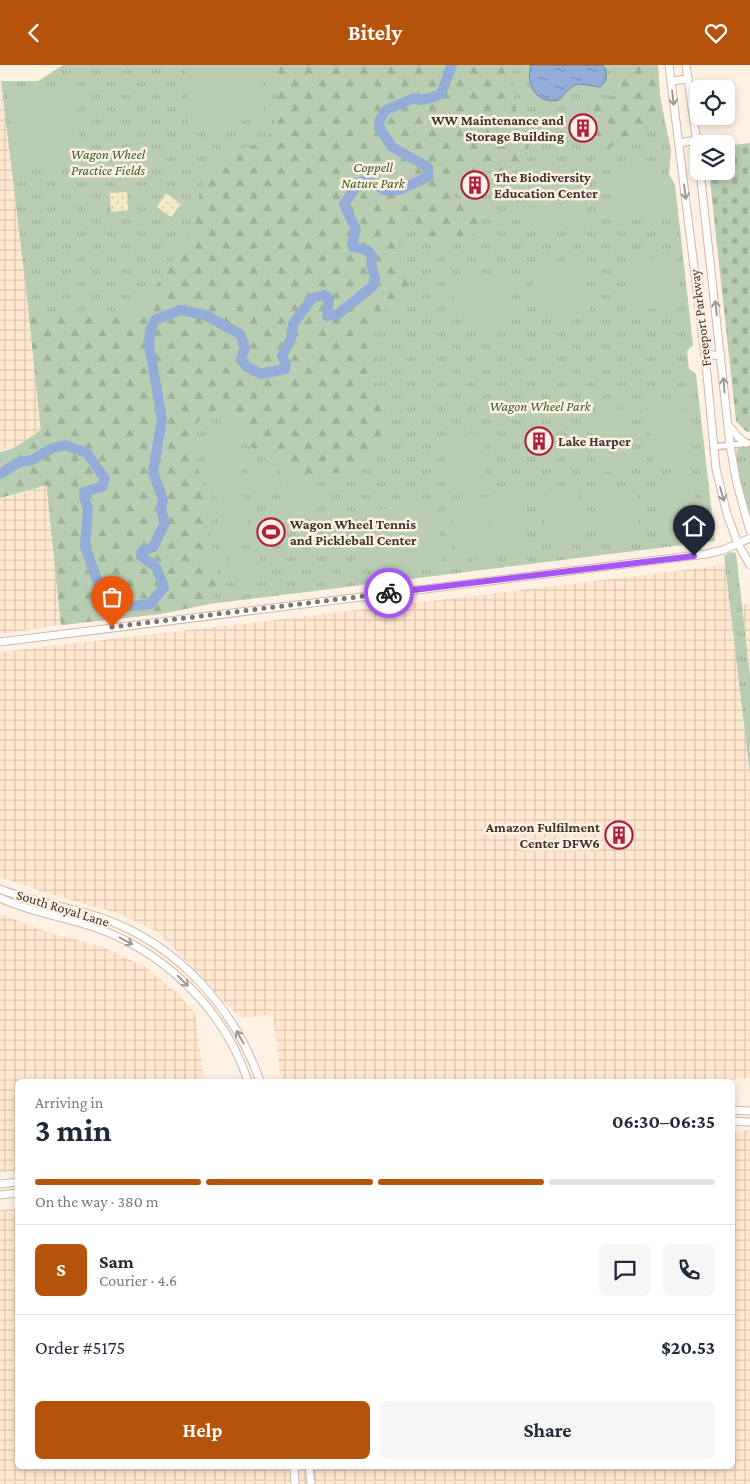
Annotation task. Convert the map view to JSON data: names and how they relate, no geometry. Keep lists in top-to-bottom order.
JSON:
{
  "streets": {
    "main road": ["Freeport Parkway", "South Royal Lane"]
  },
  "parks": ["Wagon Wheel Practice Fields", "Coppell Nature Park", "Wagon Wheel Park"],
  "places": {
    "building": [
      "WW Maintenance and Storage Building",
      "The Biodiversity Education Center",
      "Lake Harper",
      "Amazon Fulfilment Center DFW6"
    ],
    "sports": ["Wagon Wheel Tennis and Pickleball Center"]
  },
  "page": {
    "header": "Bitely",
    "heading": ["3 min", "Arriving in", "06:30–06:35"],
    "panel": [
      "Sam",
      "Courier · 4.6",
      "Order #5175",
      "$20.53"
    ],
    "bar": "On the way · 380 m",
    "round": "S",
    "buttons": ["Help", "Share"]
  }
}
